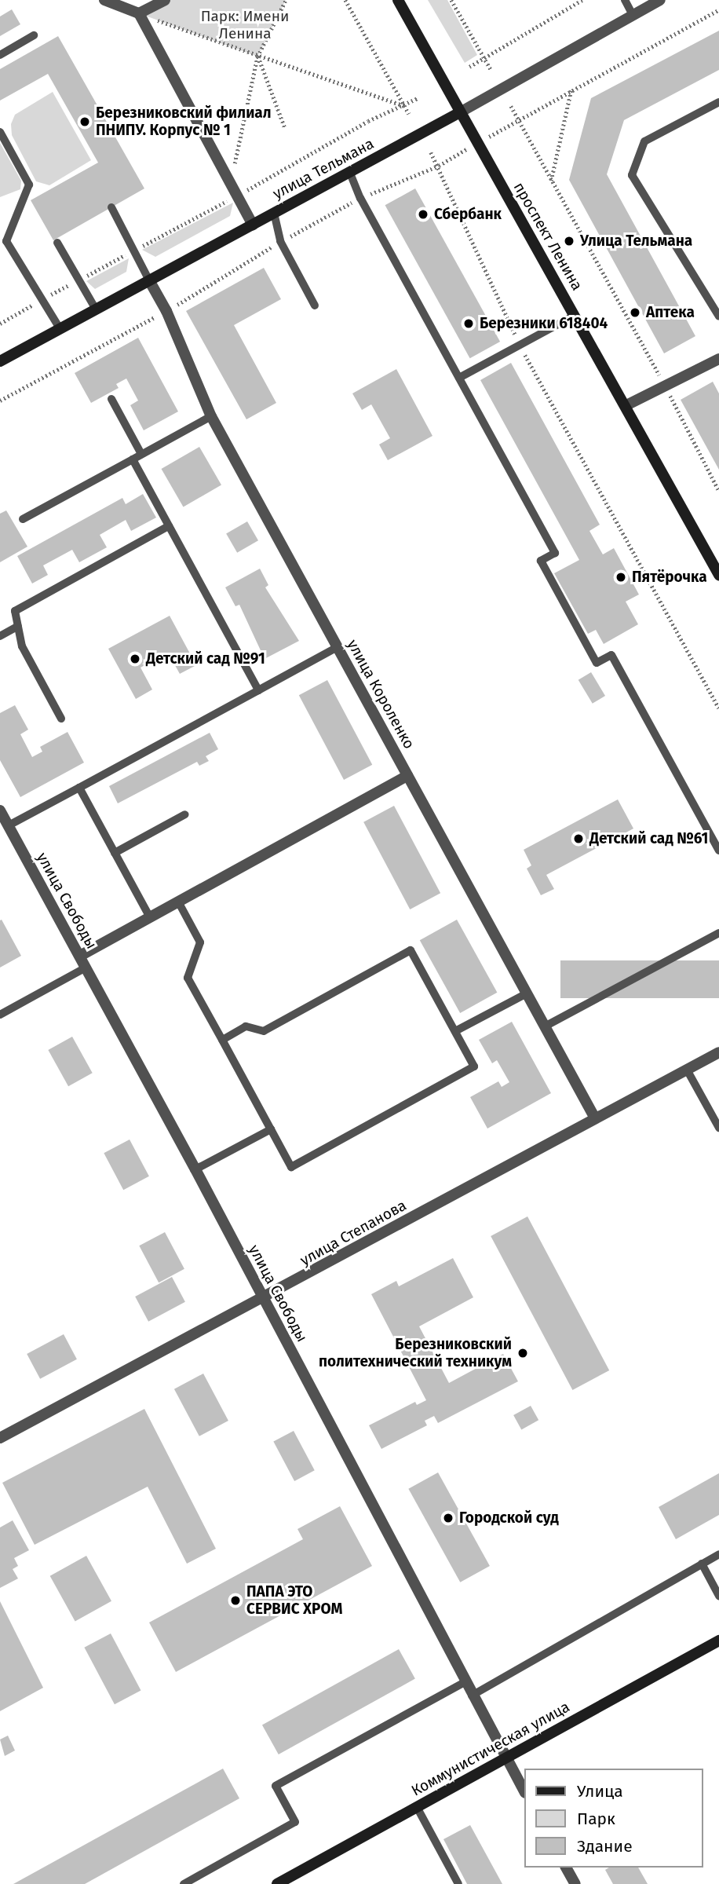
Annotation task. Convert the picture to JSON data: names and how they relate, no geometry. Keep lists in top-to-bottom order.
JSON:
{
  "streets": {
    "main road": ["улица Тельмана", "проспект Ленина", "Коммунистическая улица"],
    "street": ["улица Короленко", "улица Свободы", "улица Степанова"]
  },
  "crossings": [
    ["улица Тельмана", "проспект Ленина"],
    ["улица Тельмана", "улица Короленко"],
    ["улица Короленко", "улица Степанова"],
    ["улица Свободы", "улица Степанова"],
    ["улица Свободы", "Коммунистическая улица"]
  ],
  "parks": ["Парк: Имени Ленина"],
  "places": [
    "Березниковский филиал ПНИПУ. Корпус № 1",
    "Сбербанк",
    "Улица Тельмана",
    "Аптека",
    "Березники 618404",
    "Пятёрочка",
    "Детский сад №91",
    "Детский сад №61",
    "Березниковский политехнический техникум",
    "Городской суд",
    "ПАПА ЭТО СЕРВИС ХРОМ"
  ],
  "legend": ["Улица", "Парк", "Здание"]
}
